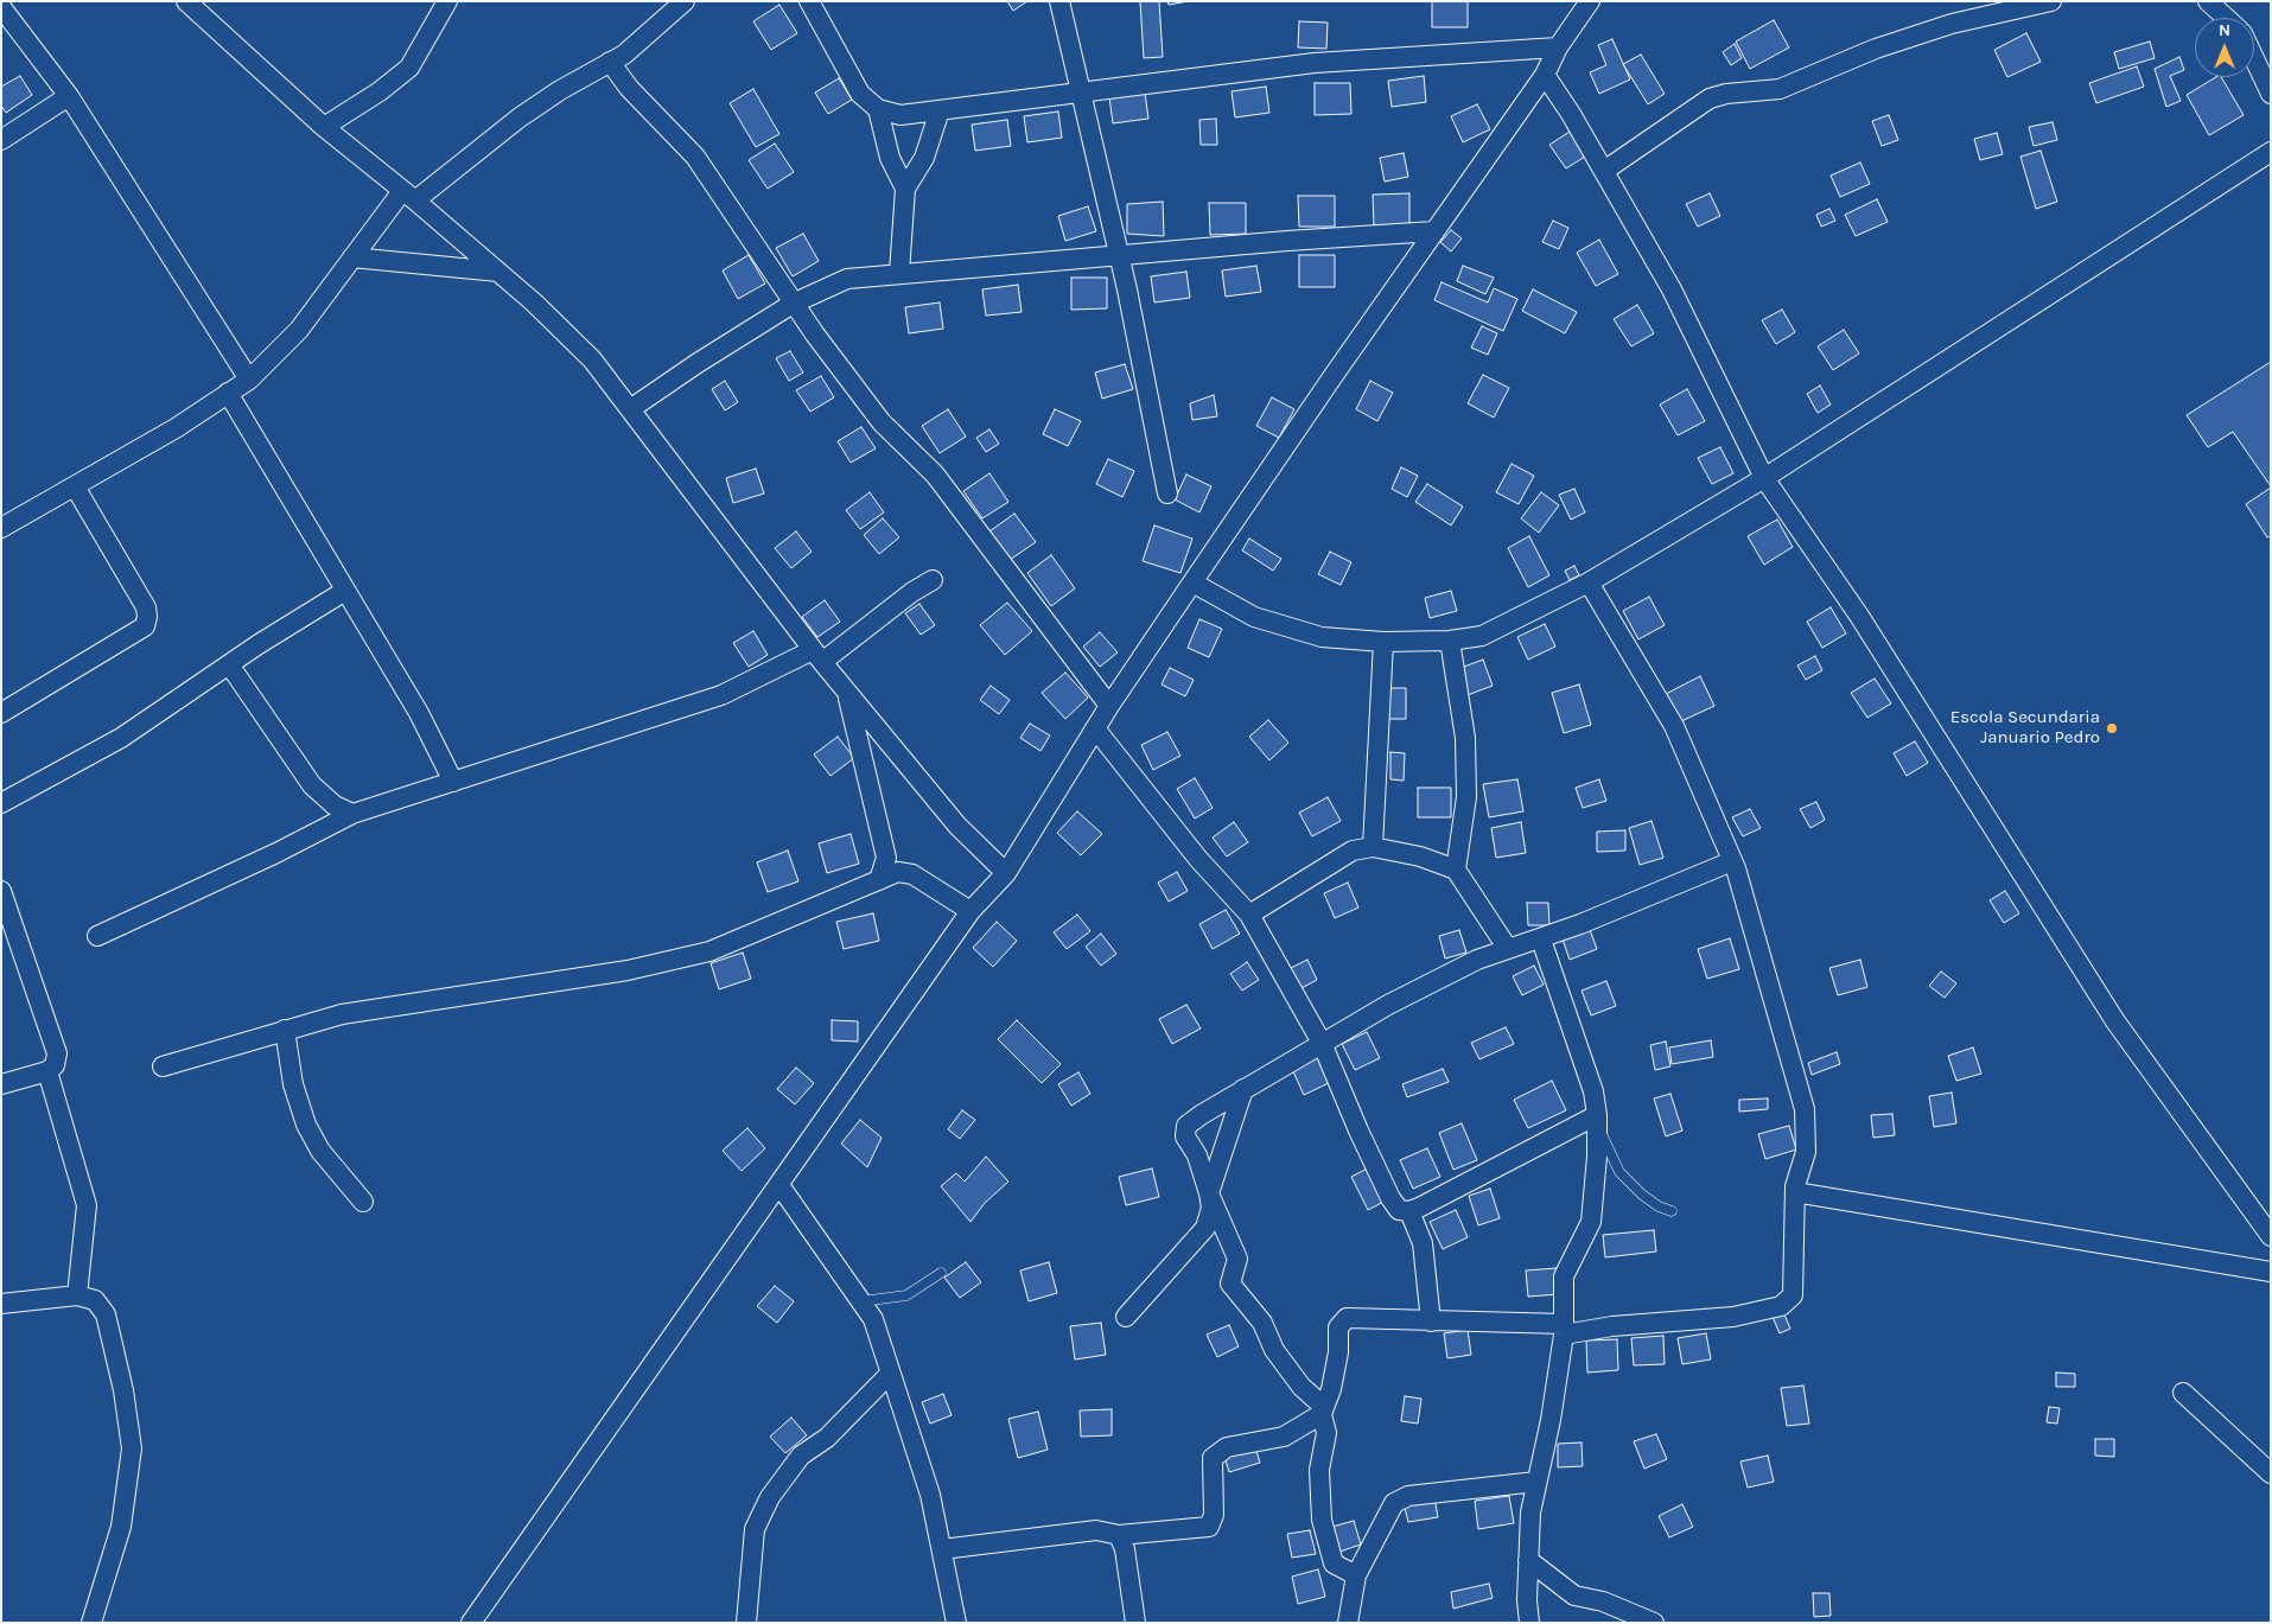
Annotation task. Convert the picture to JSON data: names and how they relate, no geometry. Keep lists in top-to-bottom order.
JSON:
{
  "places": ["Escola Secundaria Januario Pedro"],
  "north": "top"
}
